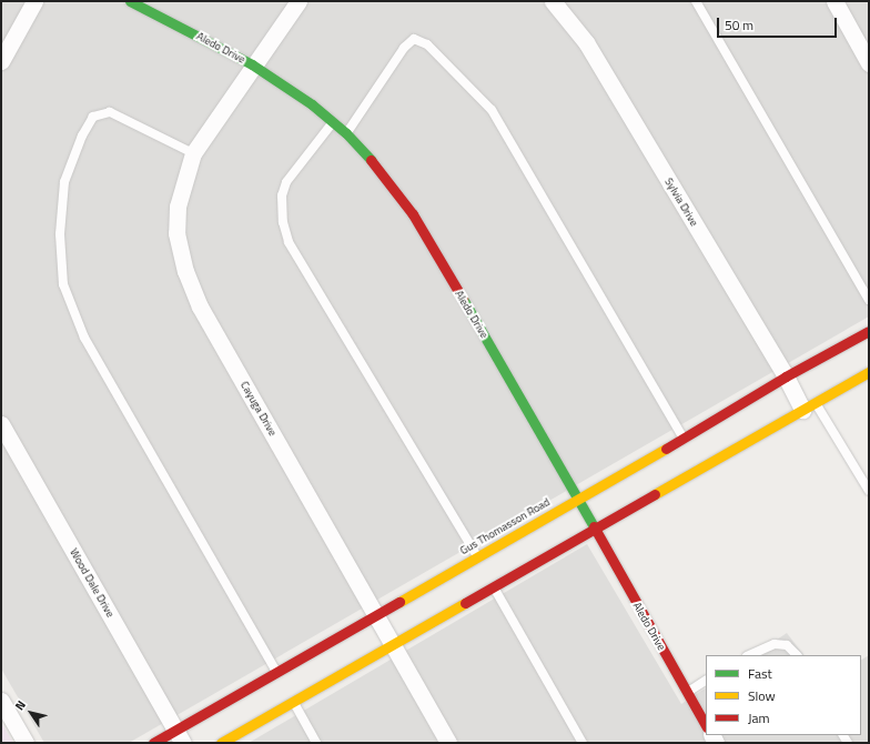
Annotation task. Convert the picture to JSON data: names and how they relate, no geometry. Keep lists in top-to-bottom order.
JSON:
{
  "streets": {
    "main road": ["Aledo Drive", "Gus Thomasson Road"],
    "street": ["Sylvia Drive", "Cayuga Drive", "Wood Dale Drive"]
  },
  "crossings": [
    ["Aledo Drive", "Cayuga Drive"],
    ["Aledo Drive", "Gus Thomasson Road"],
    ["Sylvia Drive", "Gus Thomasson Road"],
    ["Cayuga Drive", "Gus Thomasson Road"],
    ["Gus Thomasson Road", "Wood Dale Drive"]
  ],
  "legend": ["Fast", "Slow", "Jam"],
  "scale_bar": "50 m",
  "north": "top left"
}
